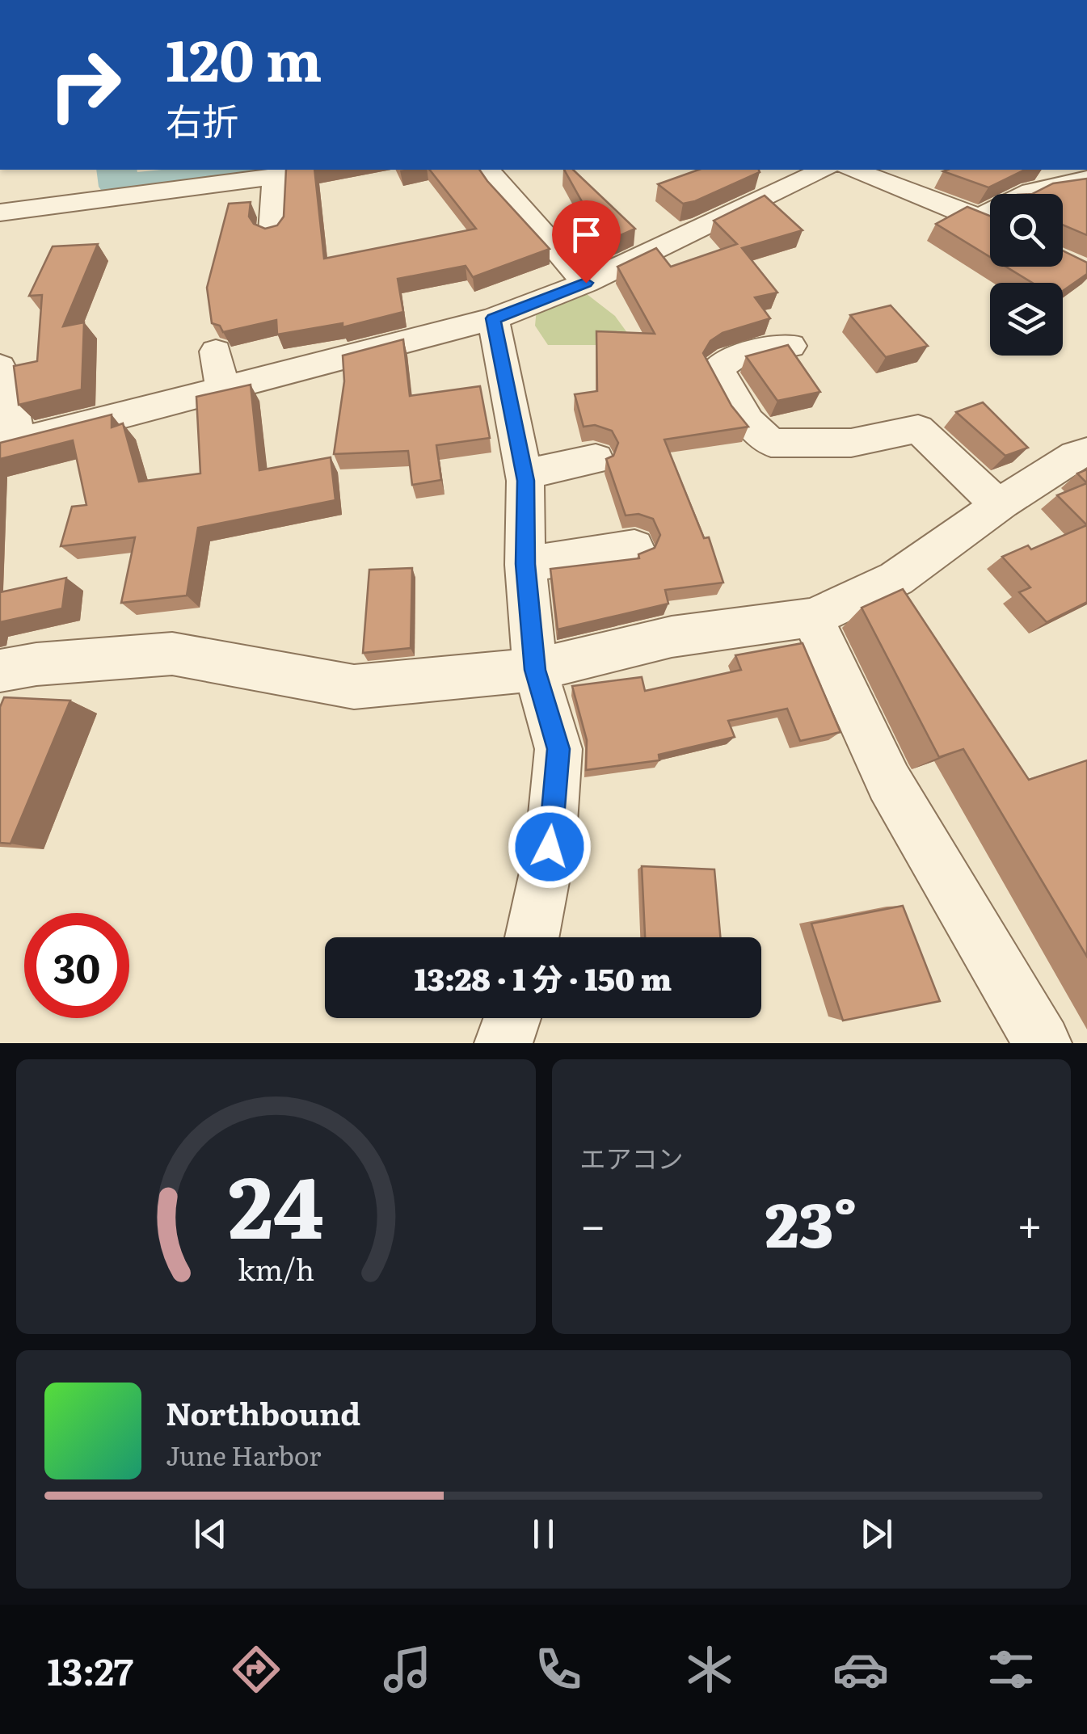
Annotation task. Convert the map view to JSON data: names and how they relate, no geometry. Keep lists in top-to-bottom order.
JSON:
{
  "page": {
    "turn": ["120 m", "右折"],
    "limit": "30",
    "trip": "13:28 · 1 分 · 150 m",
    "tile": "エアコン",
    "heat": ["−", "23°", "+"],
    "song": ["Northbound", "June Harbor"],
    "tabs": "13:27",
    "gauge": ["24", "km/h"]
  }
}
